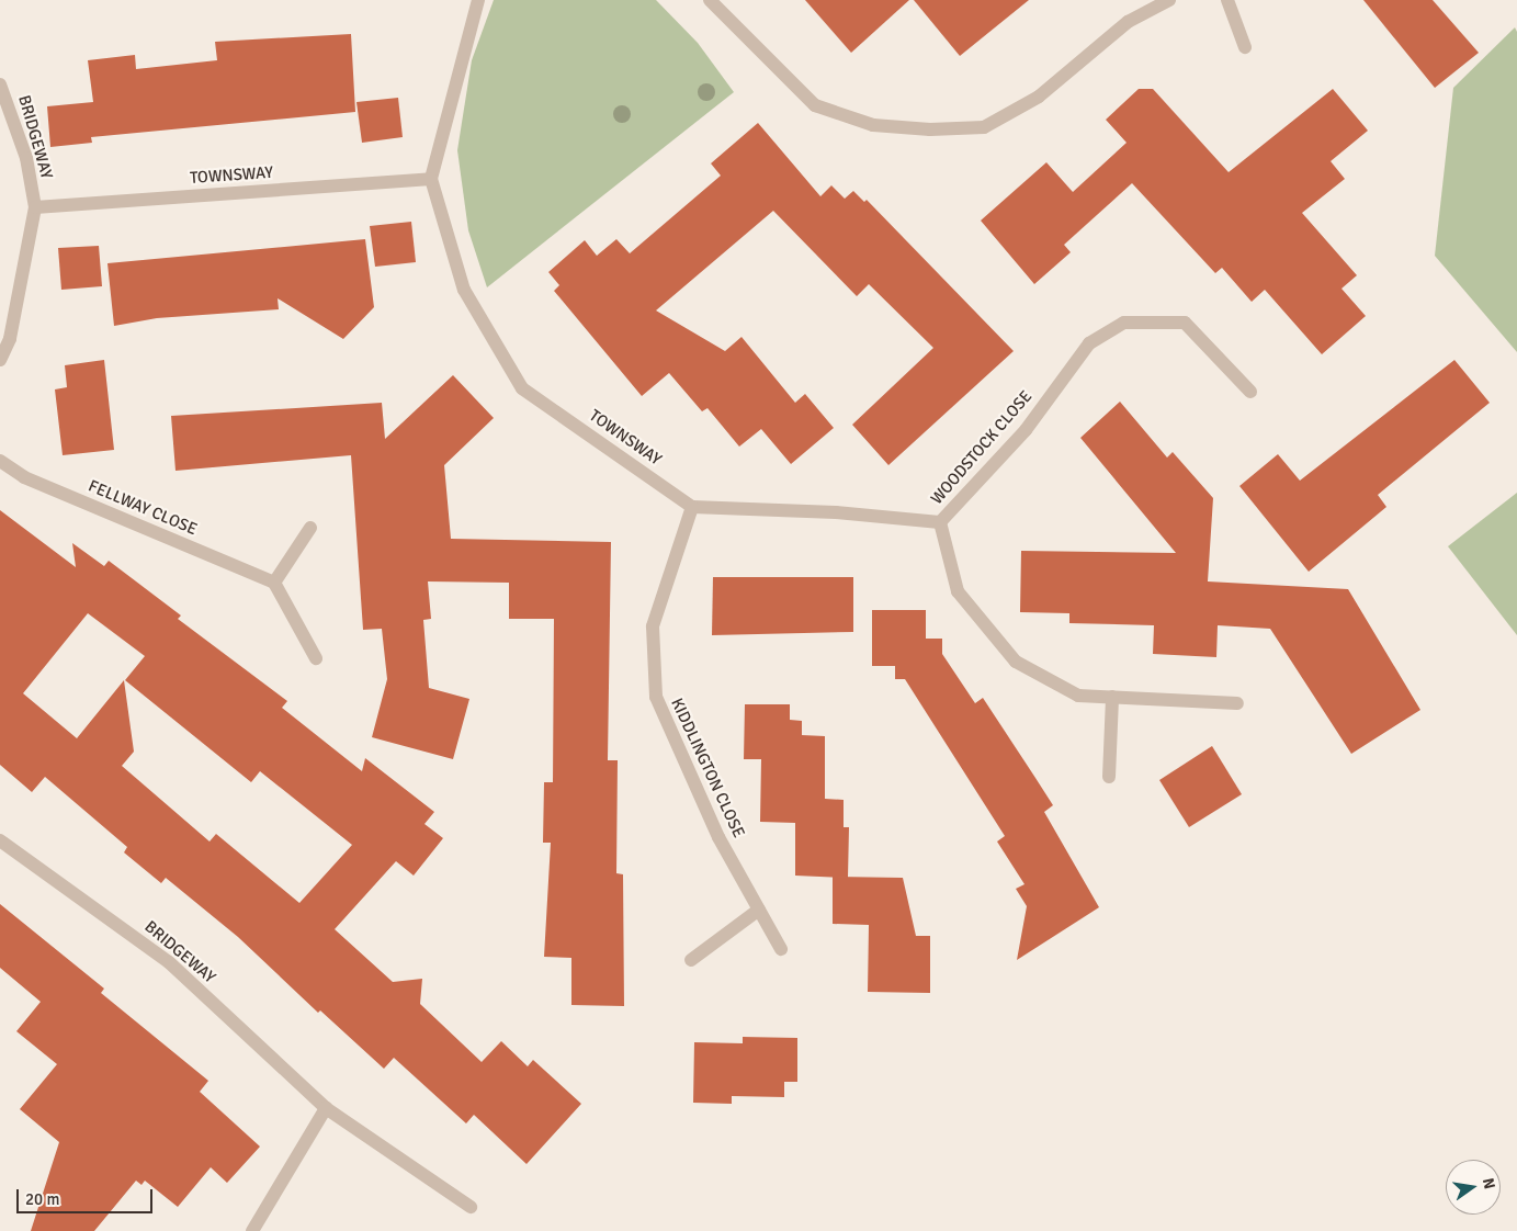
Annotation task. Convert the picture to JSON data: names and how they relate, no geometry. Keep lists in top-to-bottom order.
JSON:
{
  "streets": {
    "street": [
      "BRIDGEWAY",
      "TOWNSWAY",
      "WOODSTOCK CLOSE",
      "FELLWAY CLOSE",
      "KIDDLINGTON CLOSE"
    ]
  },
  "crossings": [
    ["BRIDGEWAY", "TOWNSWAY"],
    ["TOWNSWAY", "KIDDLINGTON CLOSE"]
  ],
  "scale_bar": "20 m",
  "north": "right"
}
